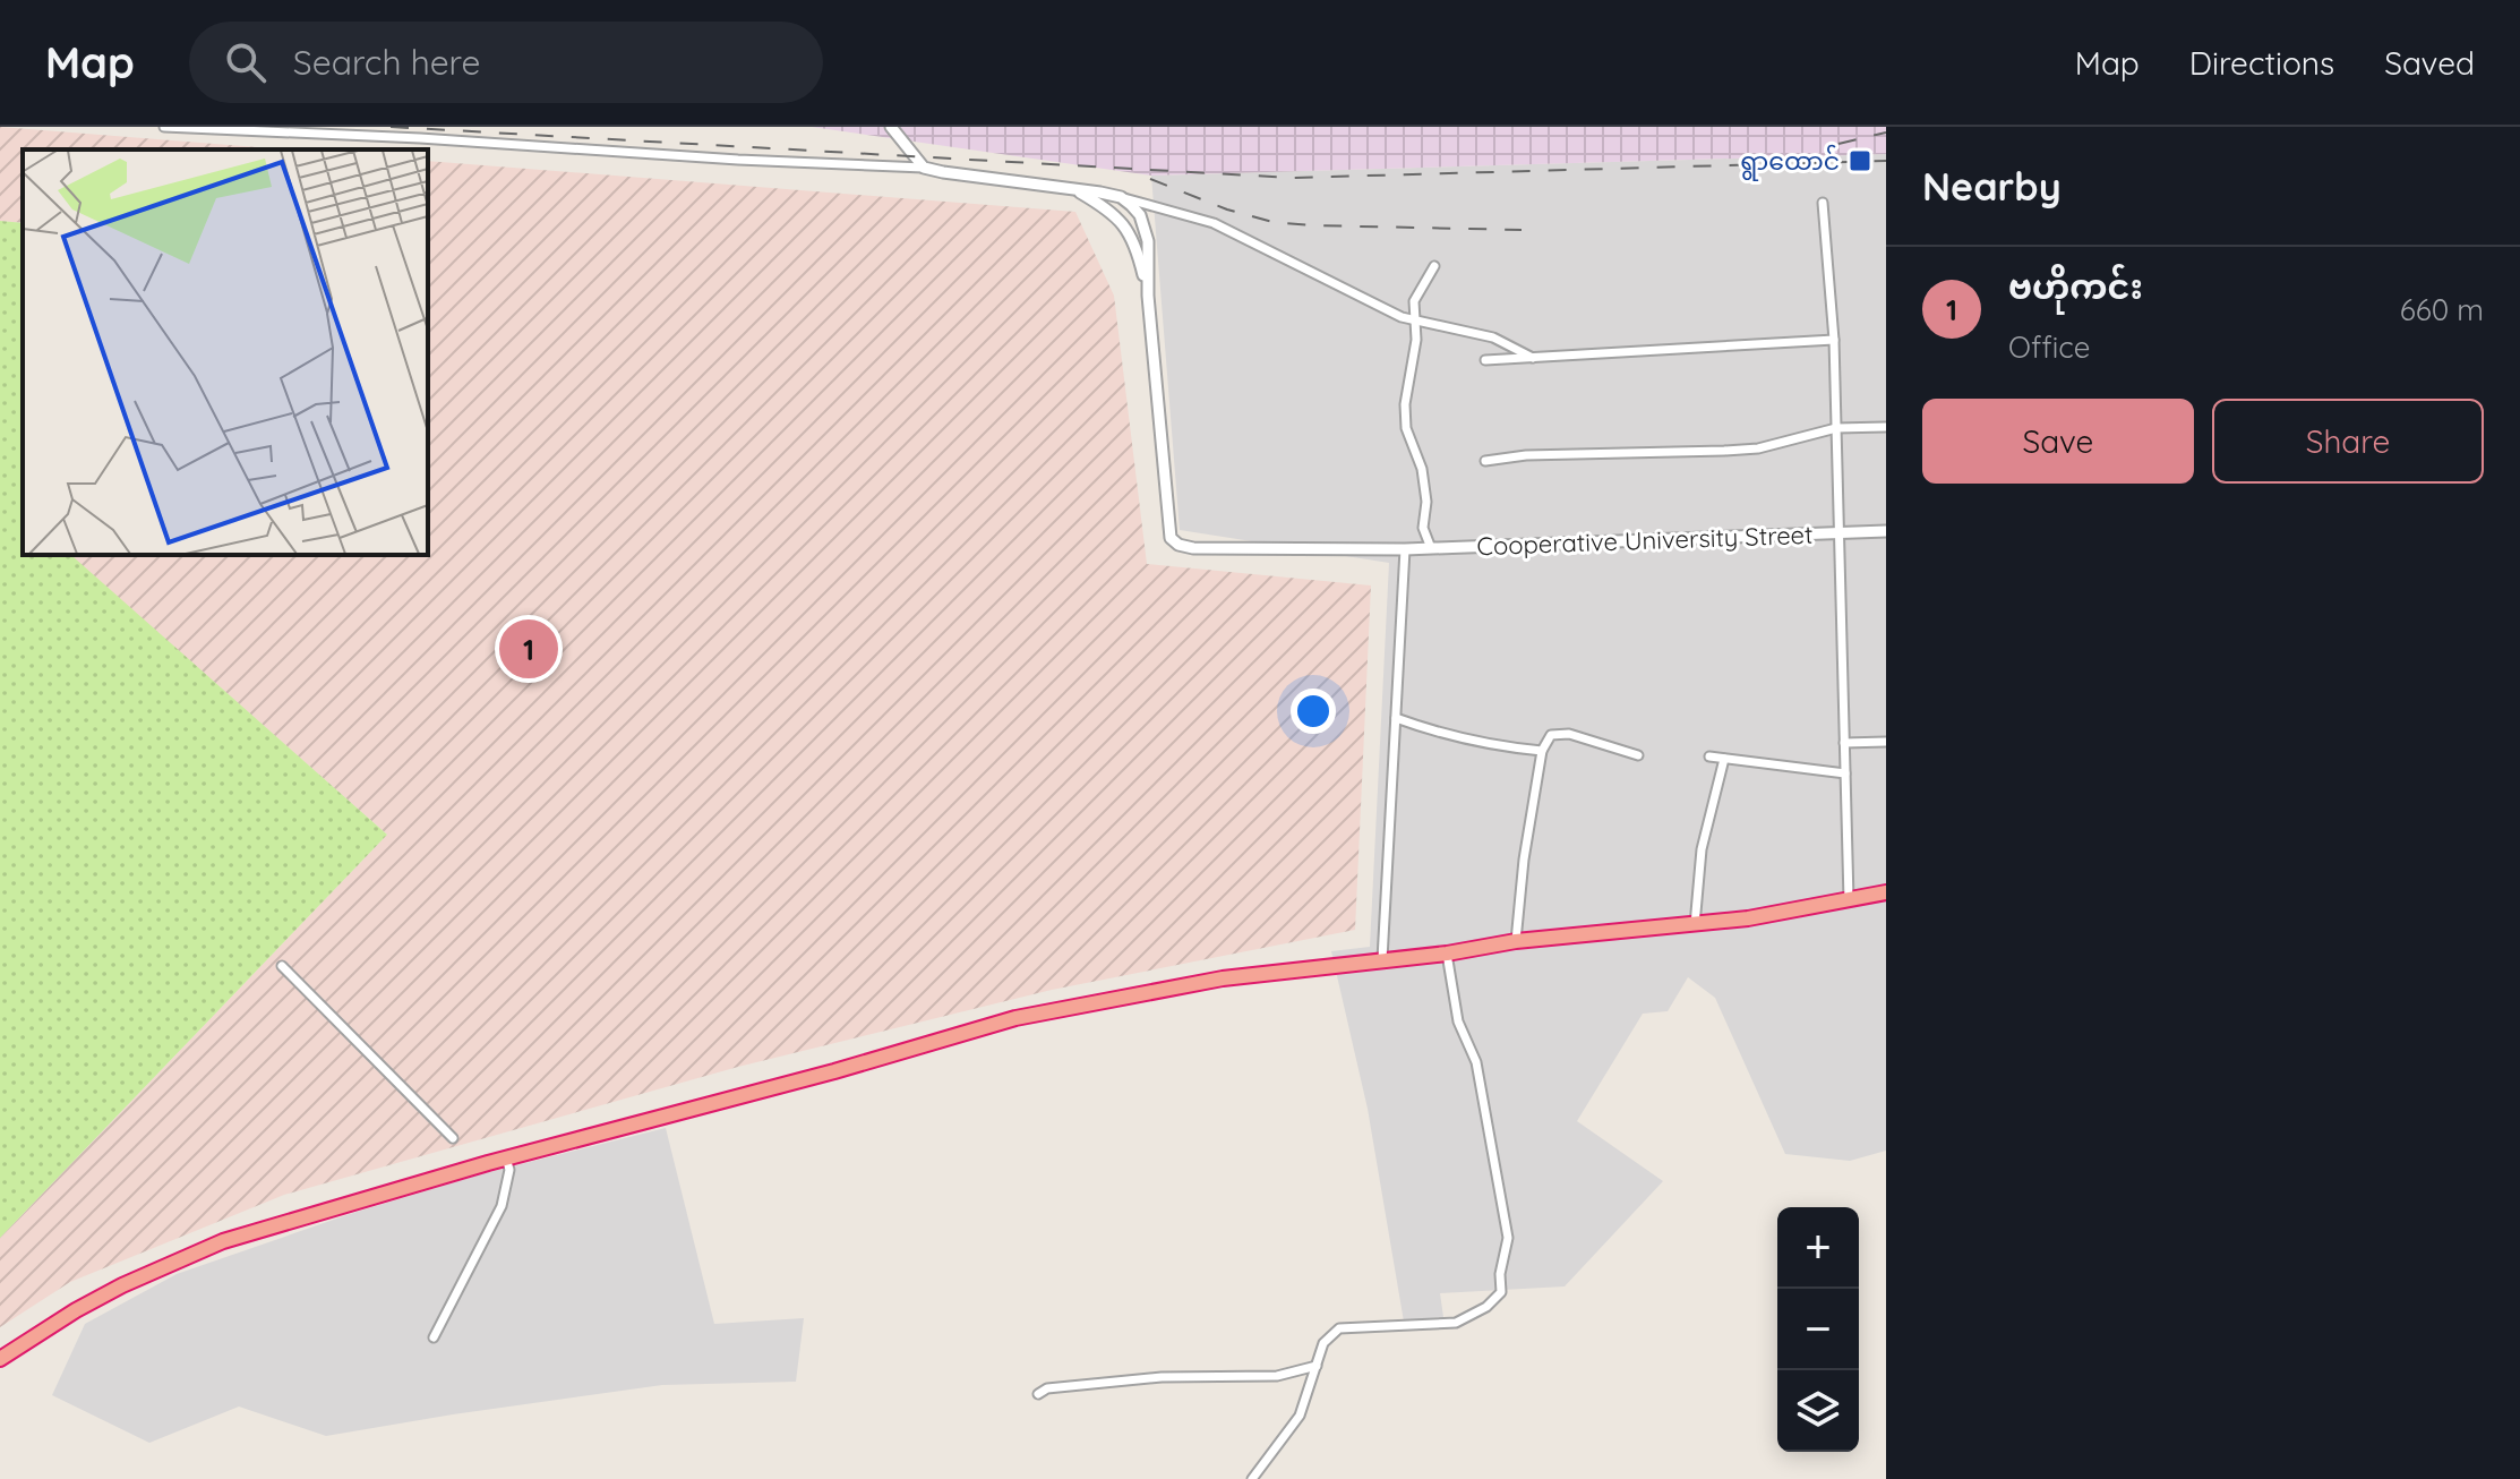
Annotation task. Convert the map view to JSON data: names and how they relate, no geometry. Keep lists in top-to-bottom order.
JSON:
{
  "streets": {
    "street": ["Cooperative University Street"]
  },
  "places": {
    "transit": ["ရွာထောင်"]
  },
  "page": {
    "header": "Map",
    "search": "Search here",
    "nav": ["Map", "Directions", "Saved"],
    "heading": "Nearby",
    "list": [
      {
        "mark": "1",
        "name": "ဗဟိုကင်း",
        "note": "Office",
        "value": "660 m"
      }
    ],
    "buttons": ["Save", "Share"],
    "pins": "1",
    "map_buttons": ["+", "−"]
  }
}
